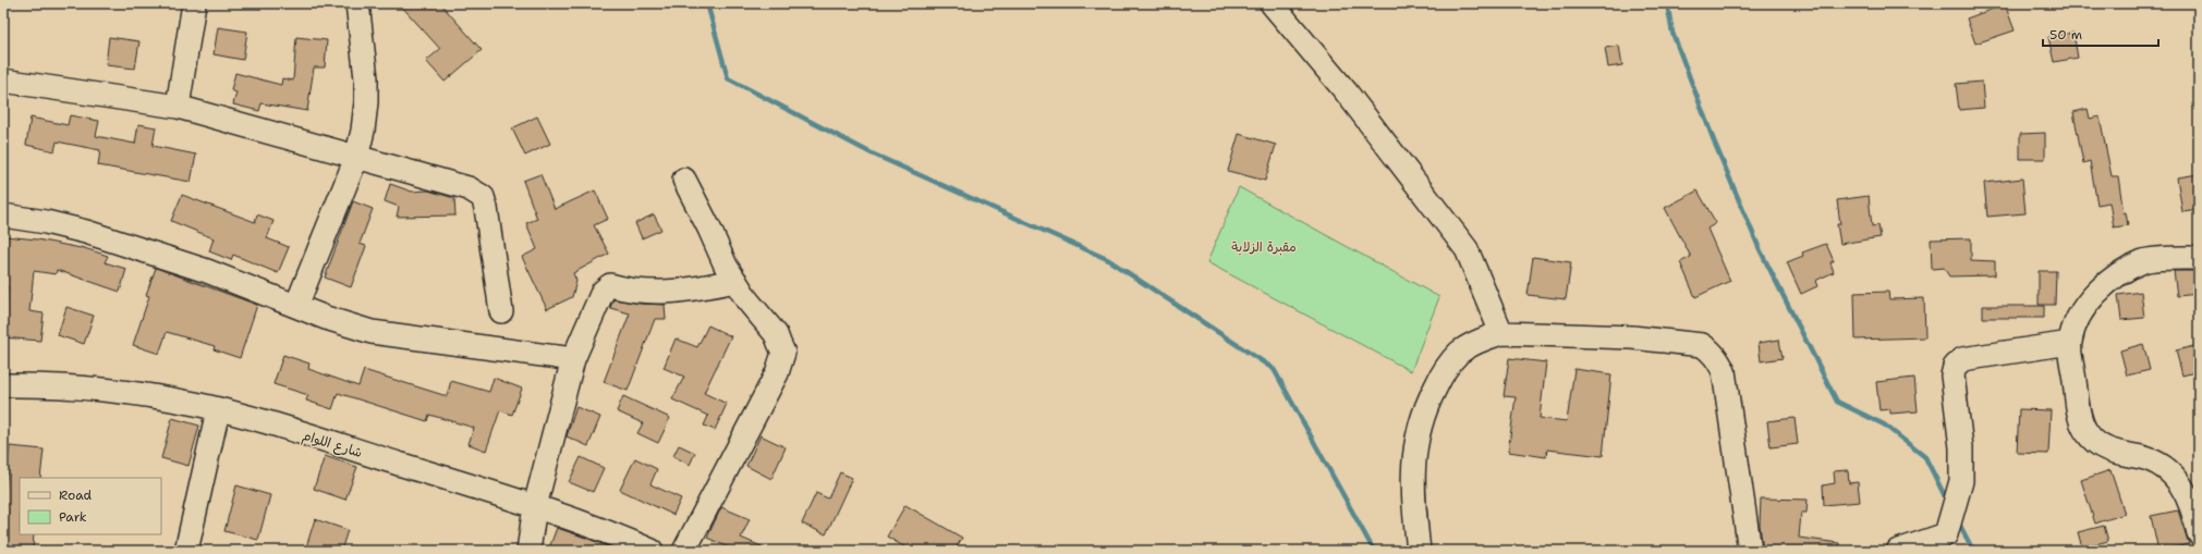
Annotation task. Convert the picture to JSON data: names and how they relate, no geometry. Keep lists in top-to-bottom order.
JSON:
{
  "streets": {
    "street": ["شارع اللوام"]
  },
  "parks": ["مقبرة الزلابة"],
  "legend": ["Road", "Park"],
  "scale_bar": "50 m"
}
